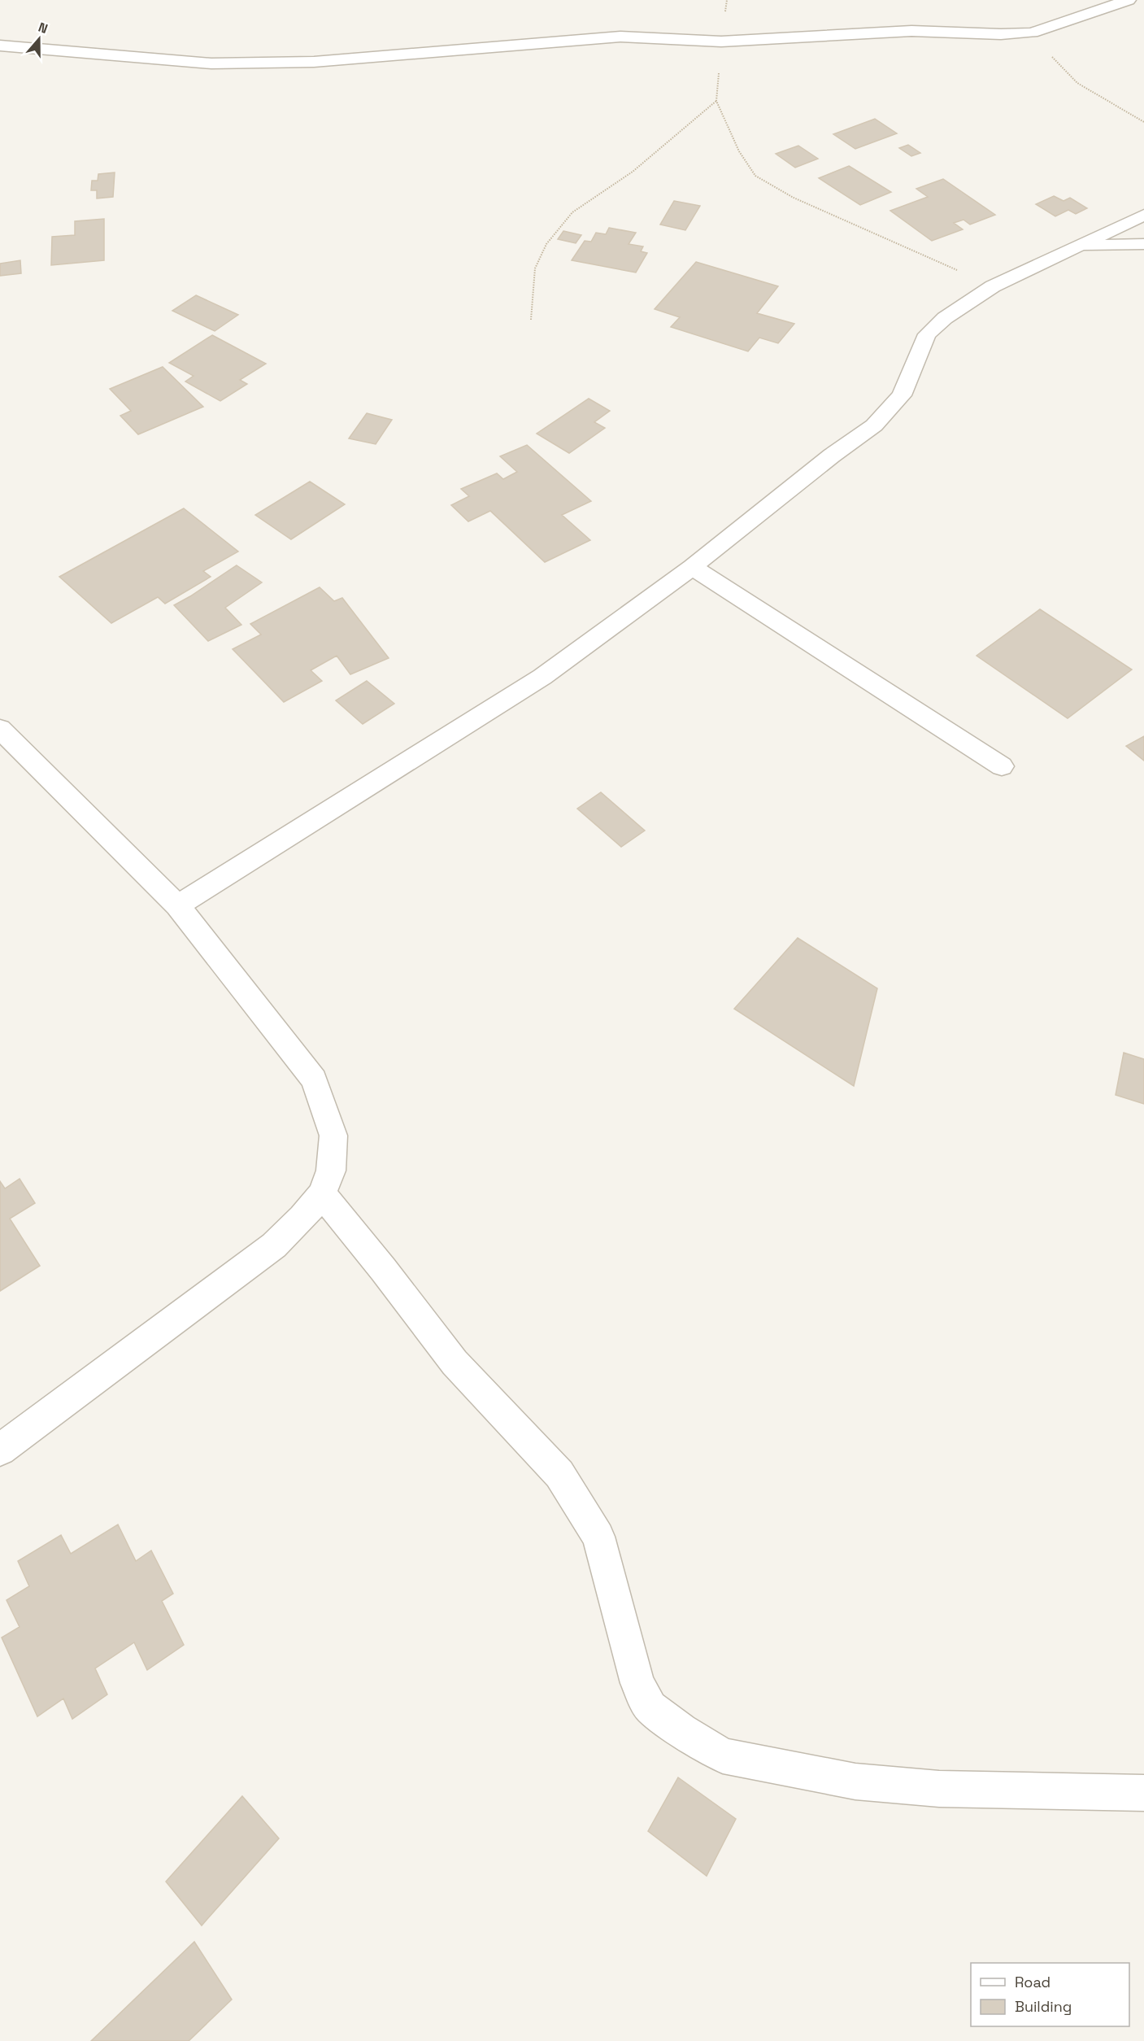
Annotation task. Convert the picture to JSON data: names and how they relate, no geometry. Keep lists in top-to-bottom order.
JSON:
{
  "legend": ["Road", "Building"],
  "north": "top"
}
